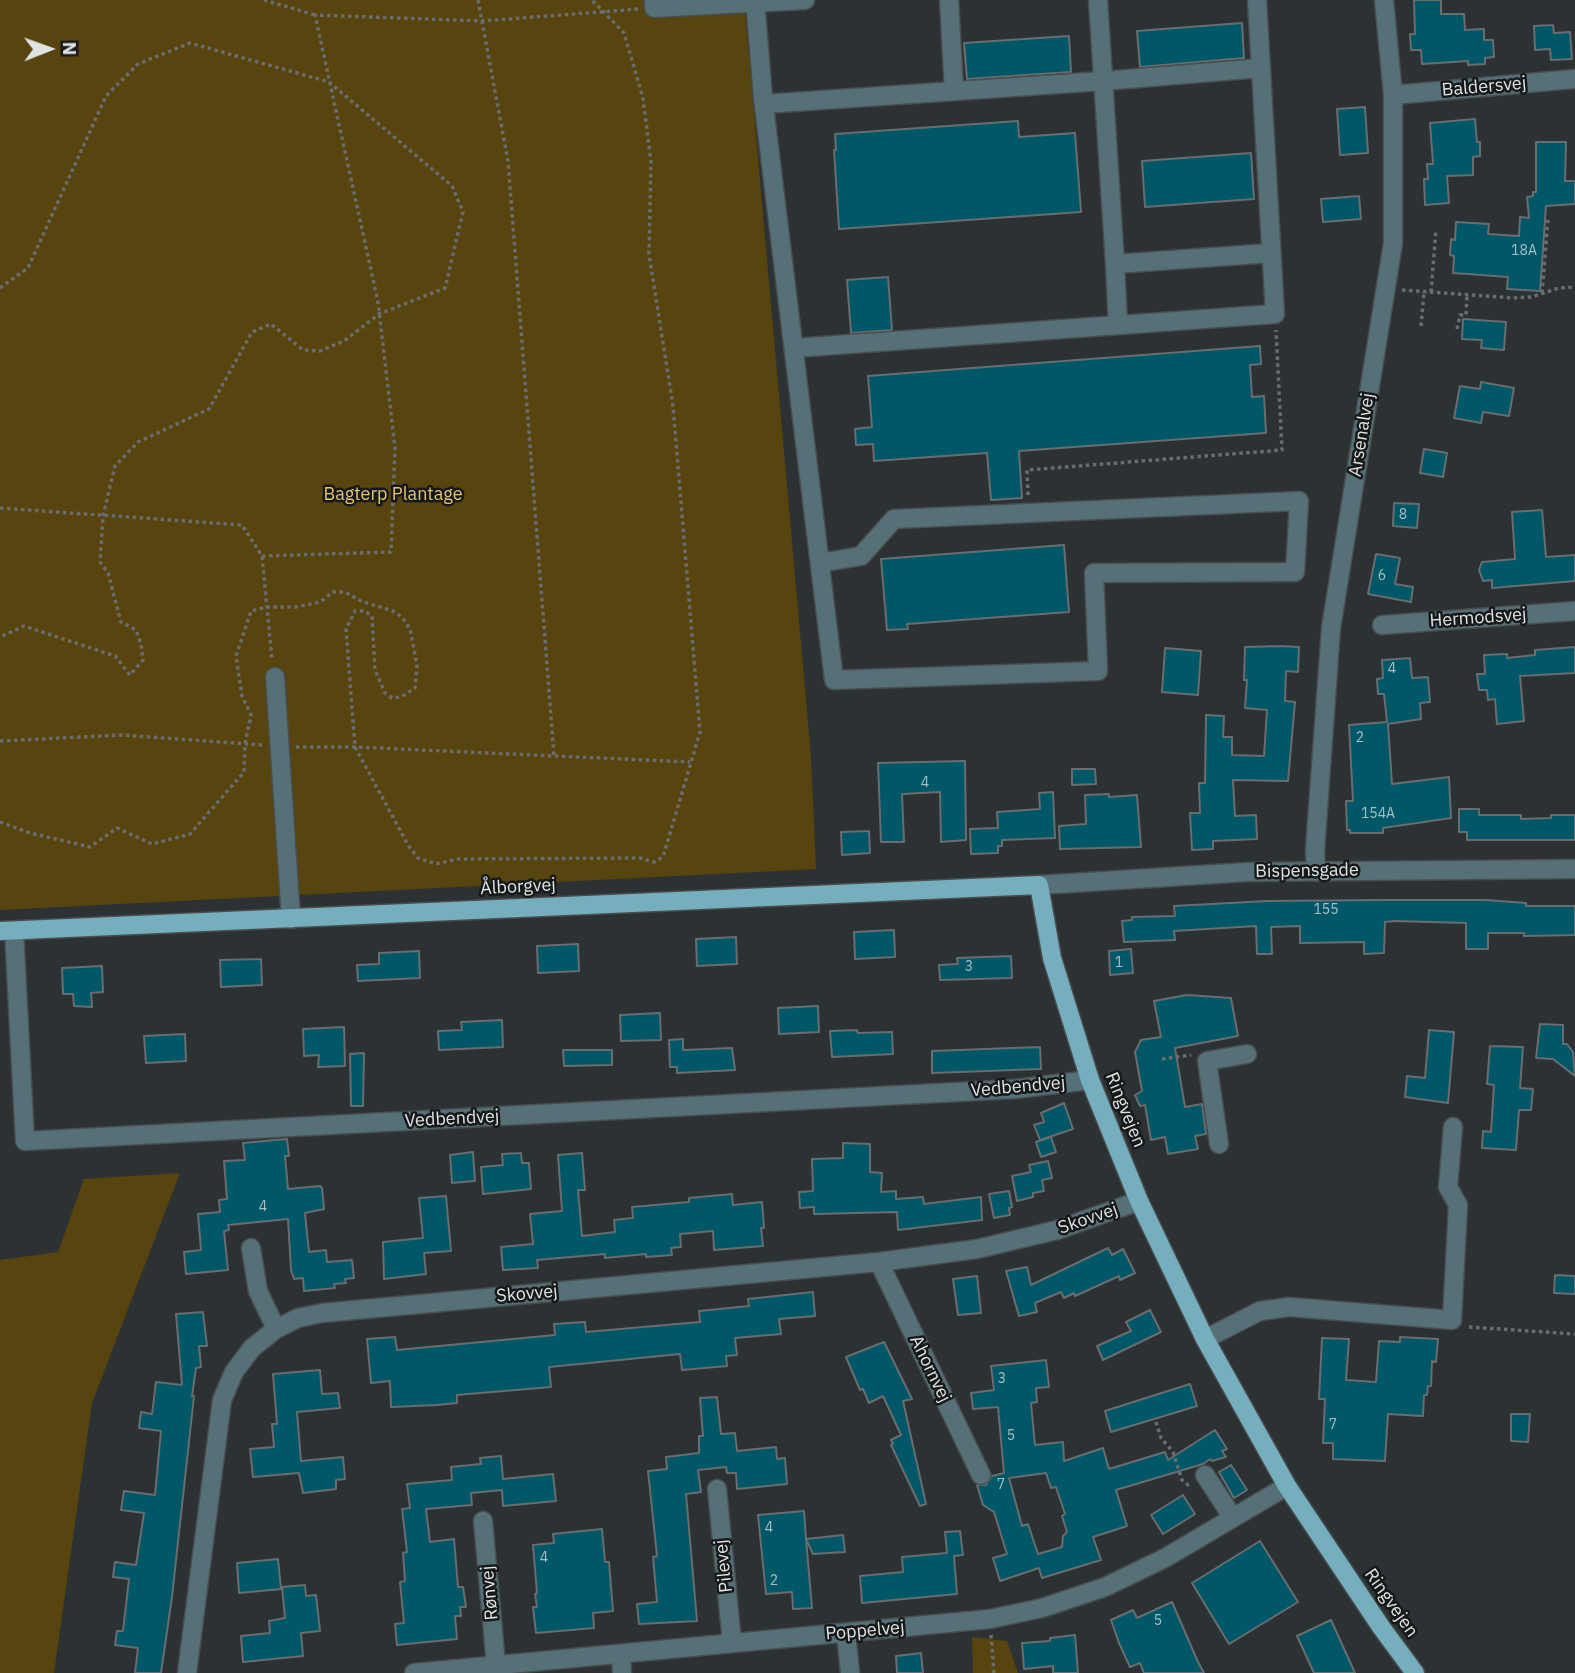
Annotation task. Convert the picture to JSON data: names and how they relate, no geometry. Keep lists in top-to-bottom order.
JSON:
{
  "streets": {
    "main road": ["Ålborgvej", "Ringvejen"],
    "street": [
      "Baldersvej",
      "Arsenalvej",
      "Hermodsvej",
      "Bispensgade",
      "Vedbendvej",
      "Skovvej",
      "Ahornvej",
      "Pilevej",
      "Rønvej",
      "Poppelvej"
    ]
  },
  "crossings": [
    ["Baldersvej", "Arsenalvej"],
    ["Arsenalvej", "Bispensgade"],
    ["Bispensgade", "Ålborgvej"],
    ["Bispensgade", "Ringvejen"],
    ["Ålborgvej", "Vedbendvej"],
    ["Ålborgvej", "Ringvejen"],
    ["Vedbendvej", "Ringvejen"],
    ["Ringvejen", "Skovvej"],
    ["Ringvejen", "Poppelvej"],
    ["Skovvej", "Ahornvej"],
    ["Pilevej", "Poppelvej"],
    ["Rønvej", "Poppelvej"]
  ],
  "parks": ["Bagterp Plantage"],
  "house_numbers": [
    "18A",
    "8",
    "6",
    "4",
    "2",
    "4",
    "154A",
    "155",
    "1",
    "3",
    "4",
    "3",
    "7",
    "5",
    "7",
    "4",
    "4",
    "2",
    "5"
  ],
  "north": "right"
}
